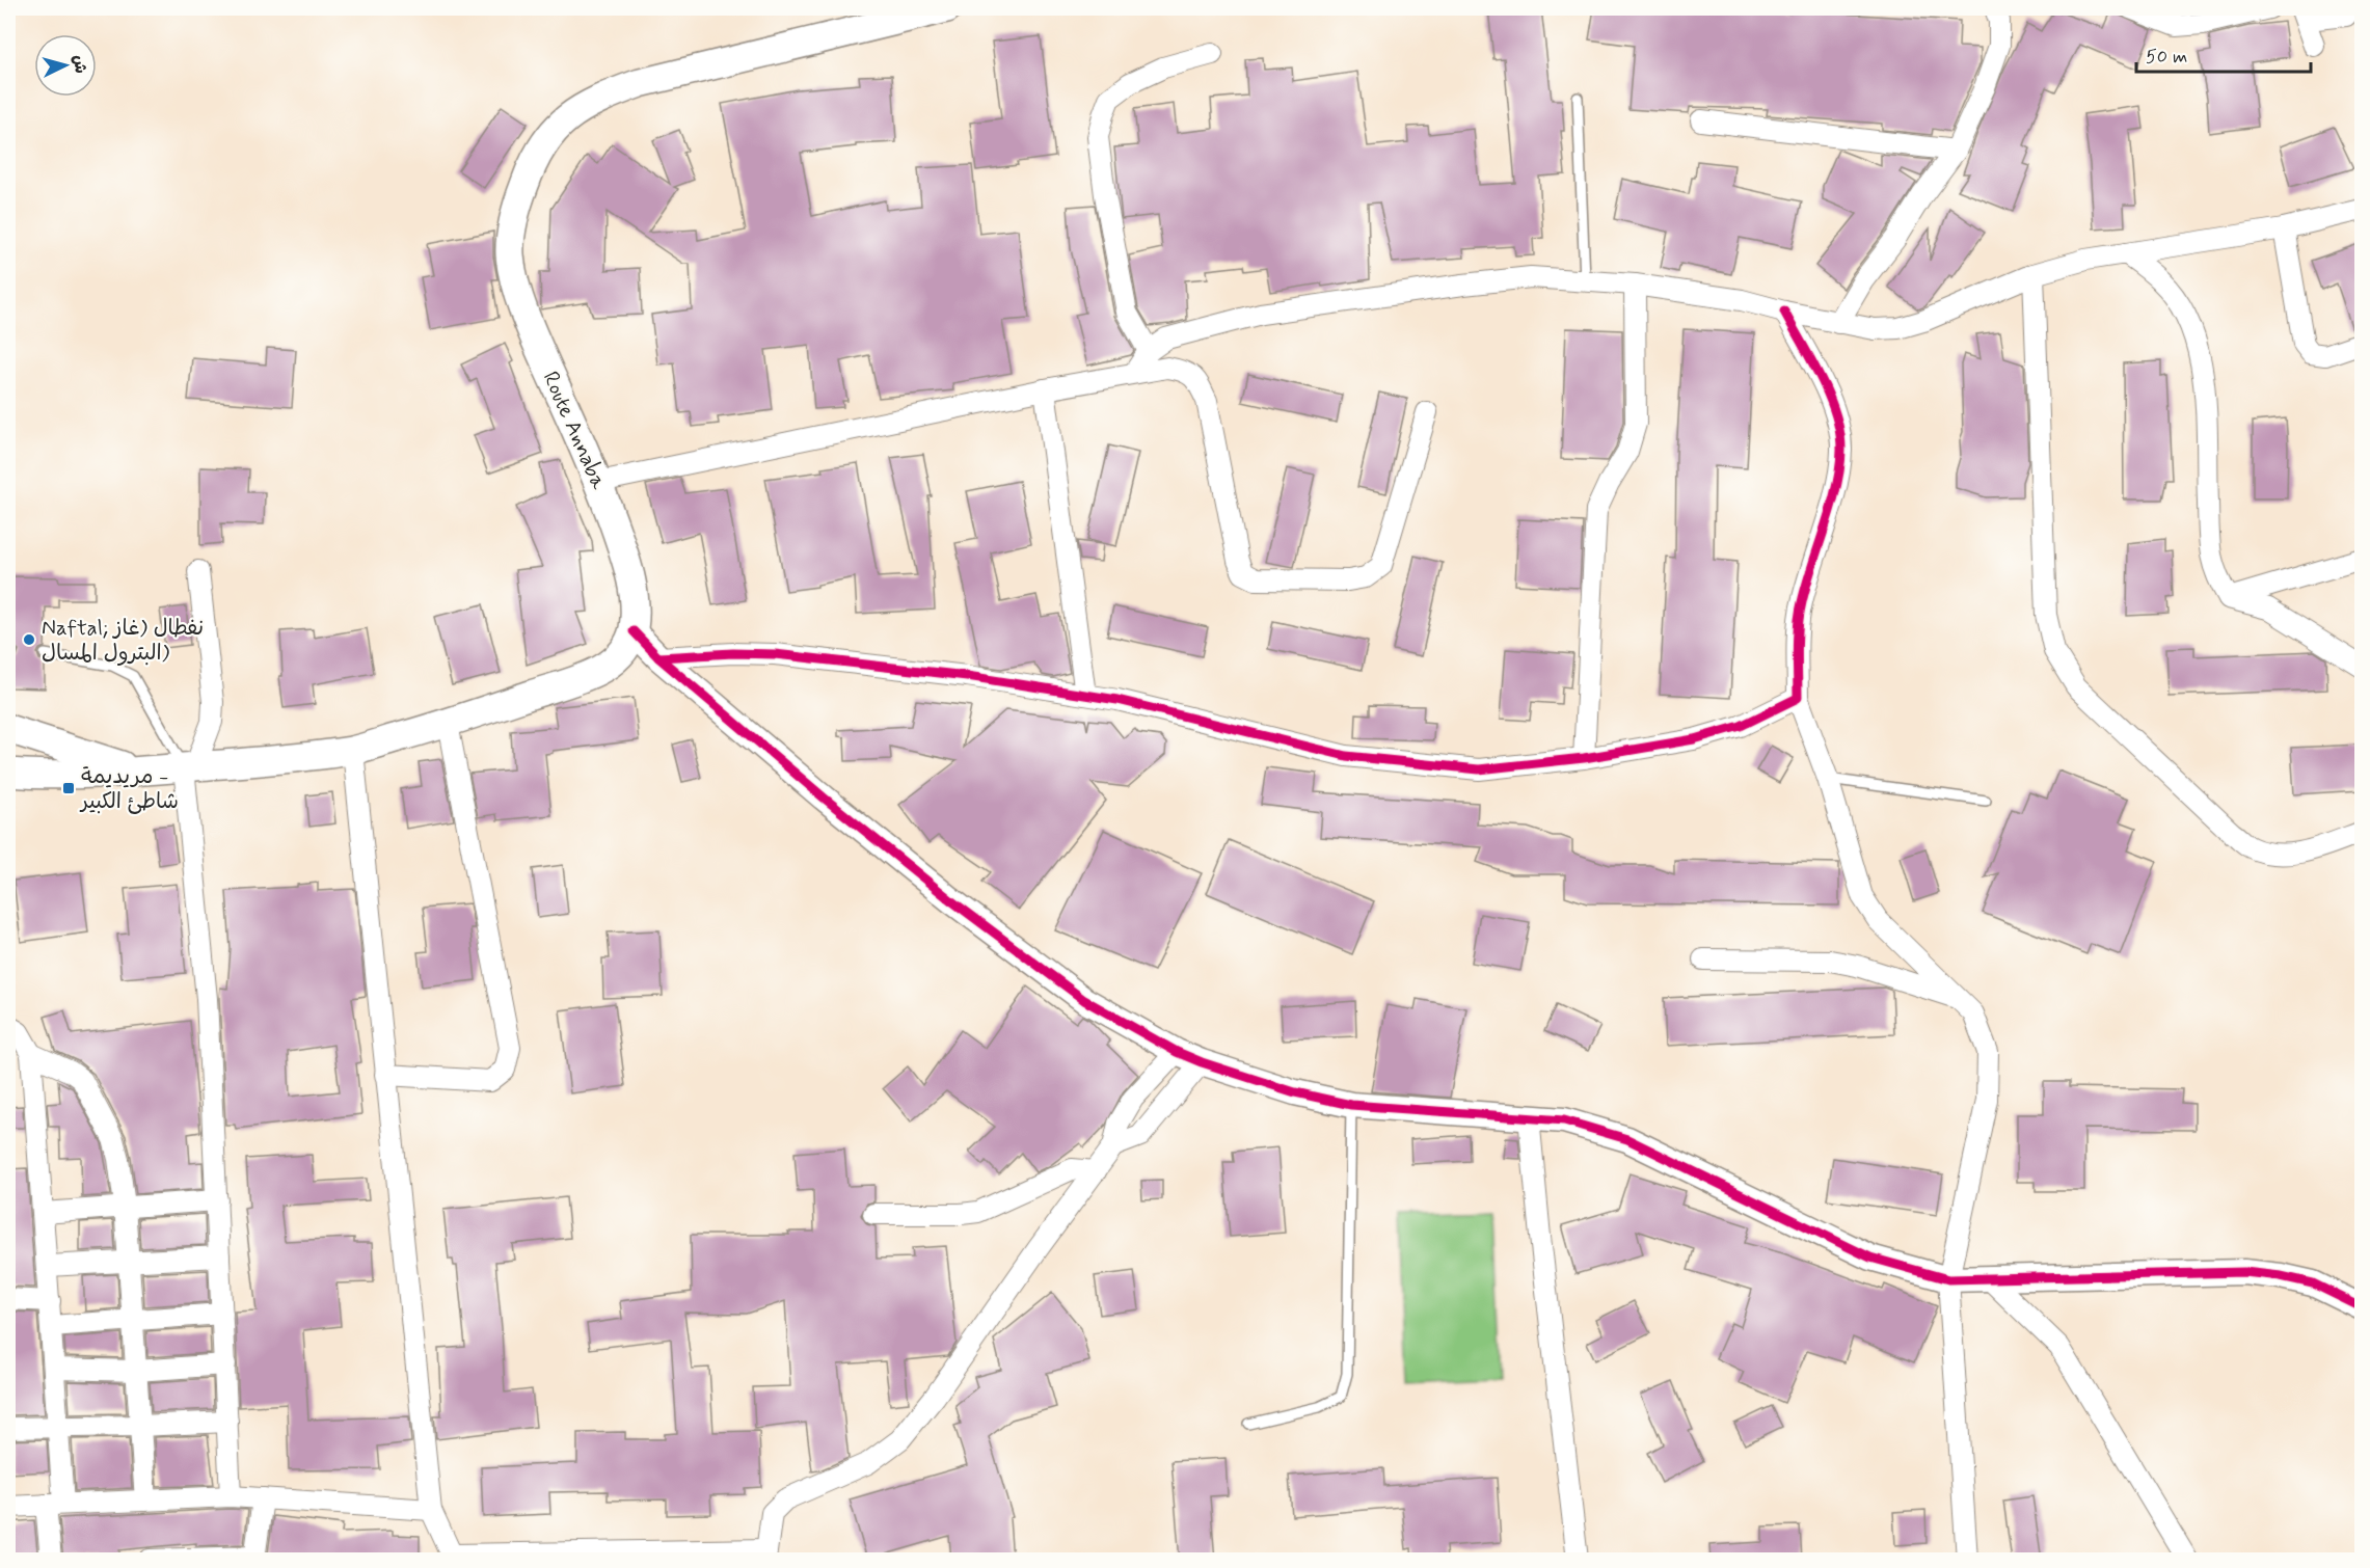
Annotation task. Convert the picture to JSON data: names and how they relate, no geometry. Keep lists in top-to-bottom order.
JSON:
{
  "streets": {
    "main road": ["Route Annaba"]
  },
  "places": {
    "other": ["Naftal; نفطال (غاز البترول المسال)"],
    "transit": ["مريديمة - شاطئ الكبير"]
  },
  "scale_bar": "50 m",
  "north": "right"
}
